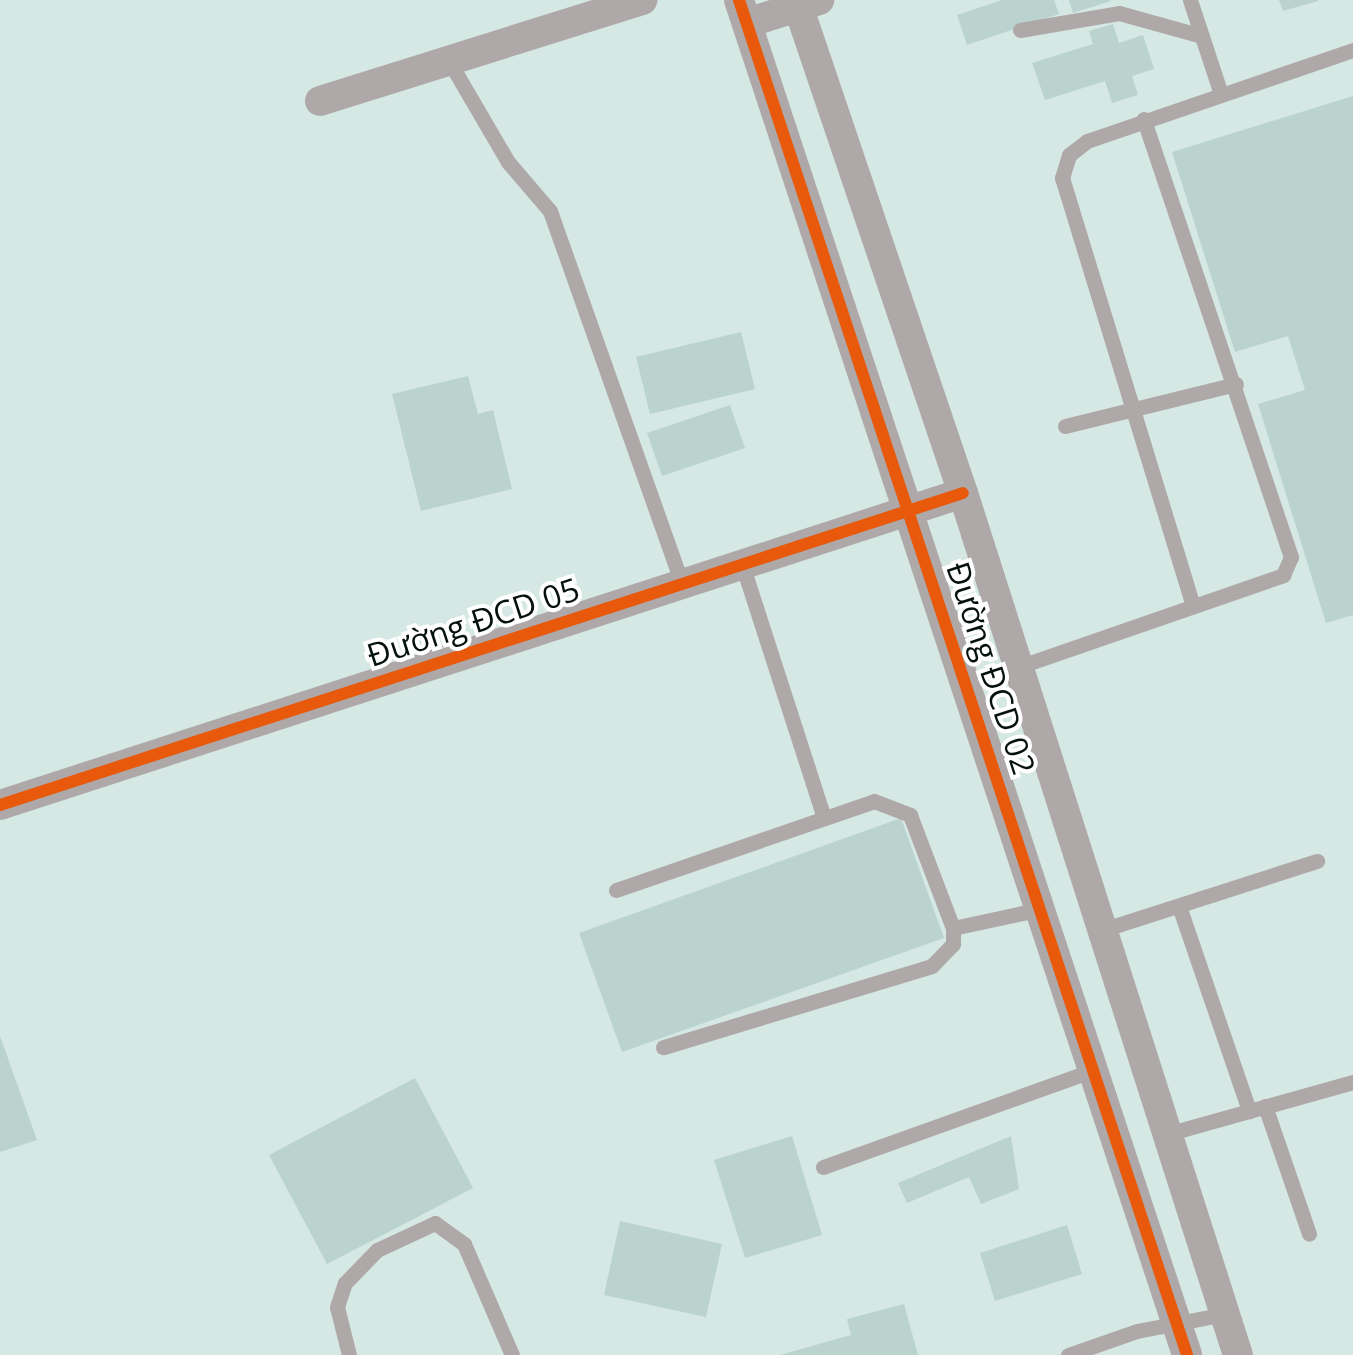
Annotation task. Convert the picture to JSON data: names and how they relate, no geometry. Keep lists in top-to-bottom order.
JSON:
{
  "streets": {
    "street": ["Đường ĐCD 05", "Đường ĐCD 02"]
  },
  "crossings": [
    ["Đường ĐCD 05", "Đường ĐCD 02"]
  ]
}
